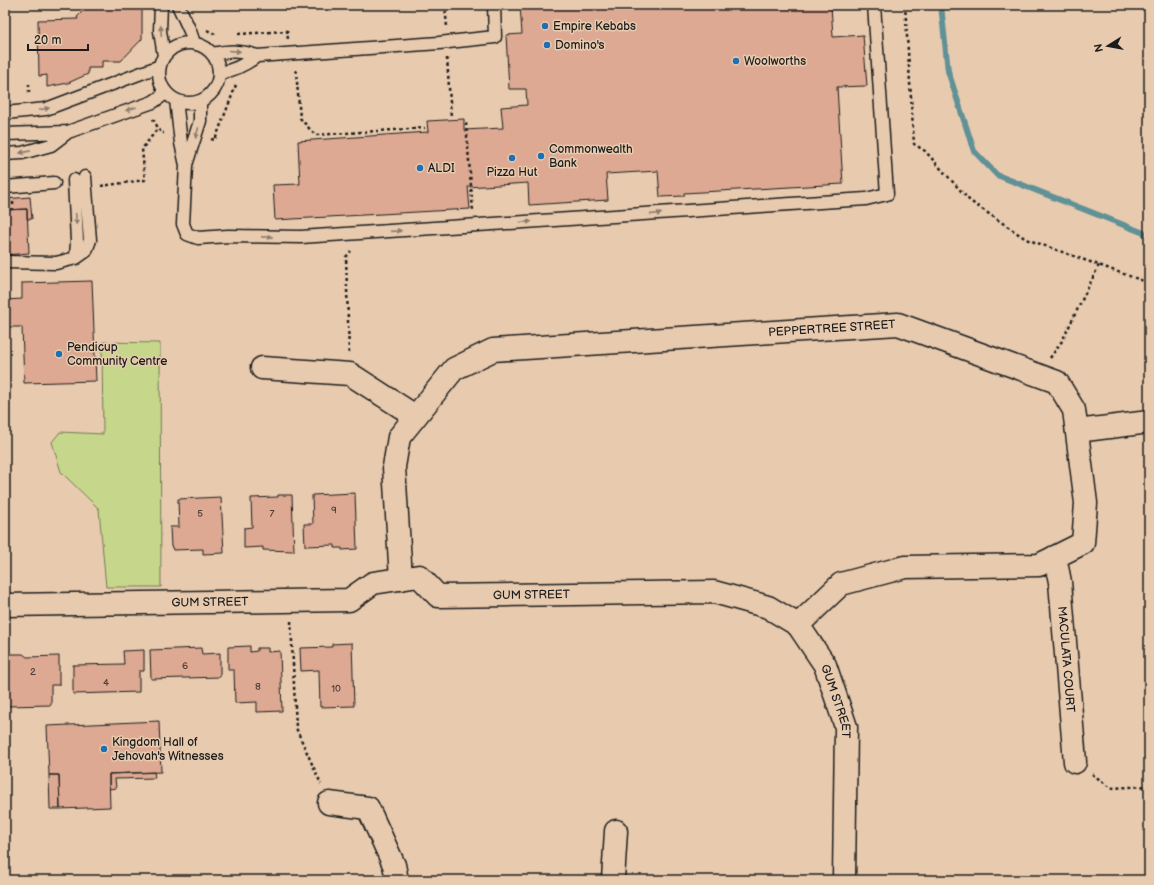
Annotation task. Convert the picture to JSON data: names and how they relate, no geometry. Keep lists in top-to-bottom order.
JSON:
{
  "streets": {
    "street": ["PEPPERTREE STREET", "GUM STREET", "MACULATA COURT"]
  },
  "crossings": [
    ["PEPPERTREE STREET", "GUM STREET"],
    ["PEPPERTREE STREET", "MACULATA COURT"]
  ],
  "places": [
    "Empire Kebabs",
    "Domino's",
    "Woolworths",
    "Commonwealth Bank",
    "Pizza Hut",
    "ALDI",
    "Pendicup Community Centre",
    "Kingdom Hall of Jehovah's Witnesses"
  ],
  "house_numbers": [
    "9",
    "5",
    "7",
    "6",
    "2",
    "4",
    "8",
    "10"
  ],
  "scale_bar": "20 m",
  "north": "left"
}
